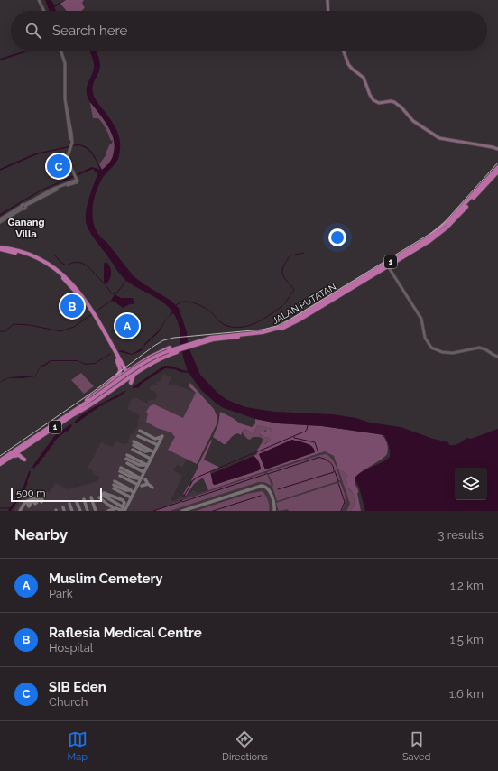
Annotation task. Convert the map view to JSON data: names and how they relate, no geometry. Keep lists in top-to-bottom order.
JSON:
{
  "streets": {
    "highway": ["1", "JALAN PUTATAN"]
  },
  "crossings": [
    ["1", "JALAN PUTATAN"]
  ],
  "districts": ["Ganang Villa"],
  "scale_bar": "500 m",
  "page": {
    "search": "Search here",
    "pins": ["C", "B", "A"],
    "scale": "500 m",
    "heading": ["Nearby", "3 results"],
    "list": [
      {
        "mark": "A",
        "name": "Muslim Cemetery",
        "note": "Park",
        "value": "1.2 km"
      },
      {
        "mark": "B",
        "name": "Raflesia Medical Centre",
        "note": "Hospital",
        "value": "1.5 km"
      },
      {
        "mark": "C",
        "name": "SIB Eden",
        "note": "Church",
        "value": "1.6 km"
      }
    ],
    "nav": ["Map", "Directions", "Saved"]
  }
}
